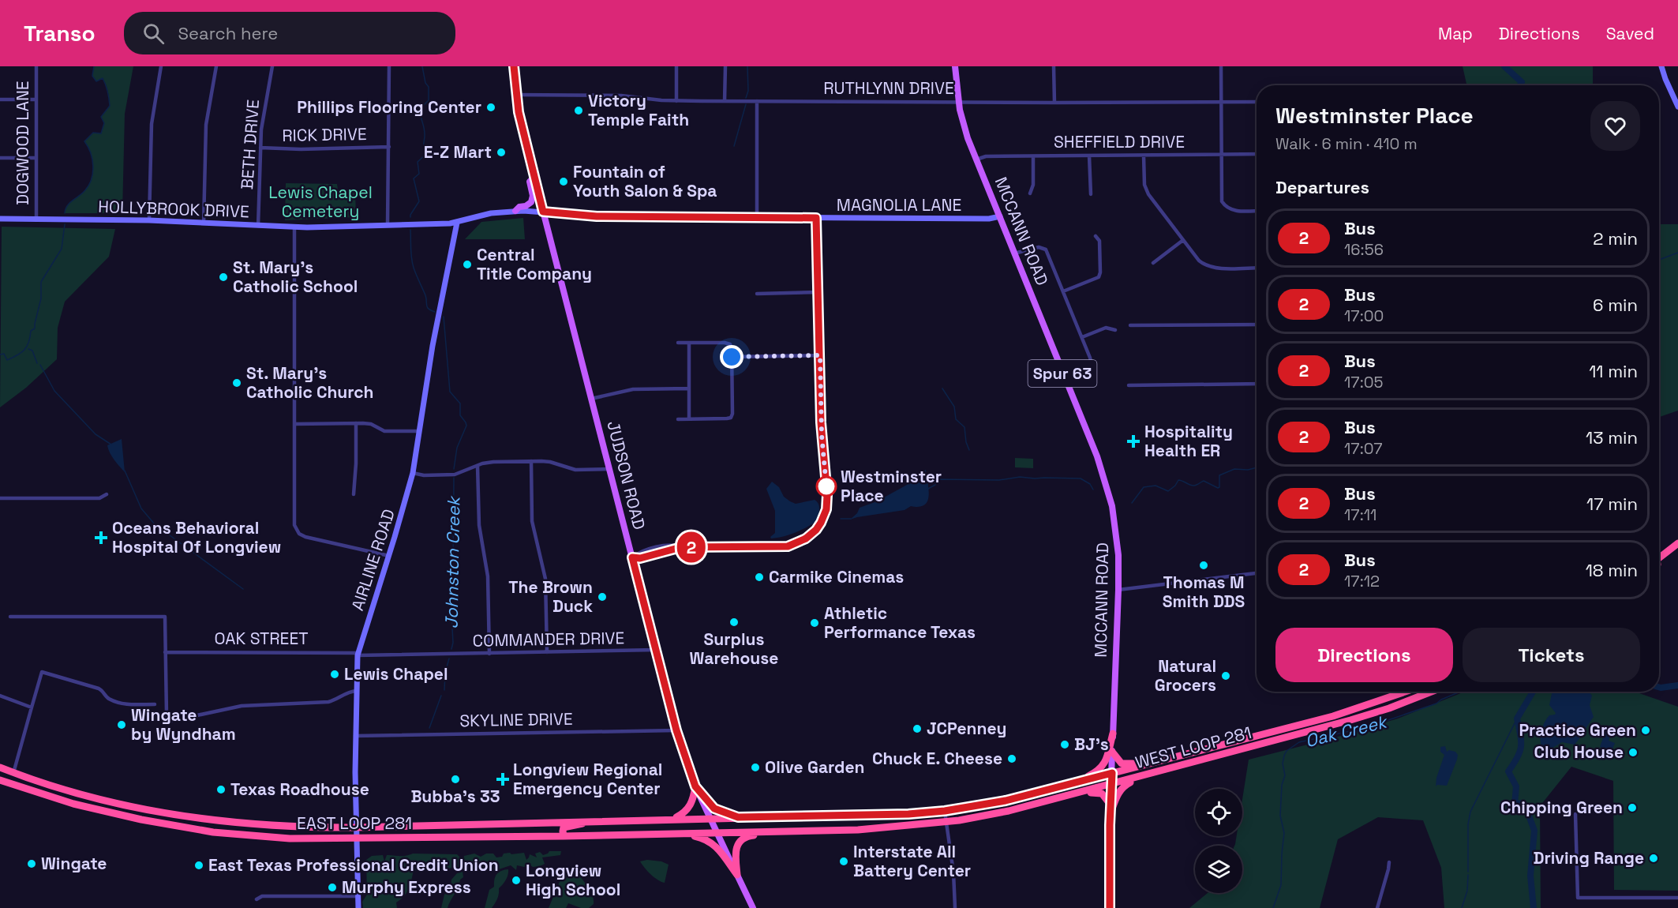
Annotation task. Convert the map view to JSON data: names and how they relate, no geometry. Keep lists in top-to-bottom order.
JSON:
{
  "streets": {
    "highway": ["WEST LOOP 281", "EAST LOOP 281"],
    "main road": [
      "MAGNOLIA LANE",
      "HOLLYBROOK DRIVE",
      "MCCANN ROAD",
      "Spur 63",
      "JUDSON ROAD",
      "AIRLINE ROAD"
    ],
    "street": [
      "RUTHLYNN DRIVE",
      "RICK DRIVE",
      "SHEFFIELD DRIVE",
      "DOGWOOD LANE",
      "BETH DRIVE",
      "OAK STREET",
      "COMMANDER DRIVE",
      "SKYLINE DRIVE"
    ]
  },
  "crossings": [
    ["RUTHLYNN DRIVE", "MCCANN ROAD"],
    ["RUTHLYNN DRIVE", "JUDSON ROAD"],
    ["RICK DRIVE", "BETH DRIVE"],
    ["SHEFFIELD DRIVE", "MCCANN ROAD"],
    ["DOGWOOD LANE", "HOLLYBROOK DRIVE"],
    ["BETH DRIVE", "HOLLYBROOK DRIVE"],
    ["MAGNOLIA LANE", "HOLLYBROOK DRIVE"],
    ["MAGNOLIA LANE", "MCCANN ROAD"],
    ["MAGNOLIA LANE", "JUDSON ROAD"],
    ["HOLLYBROOK DRIVE", "JUDSON ROAD"],
    ["HOLLYBROOK DRIVE", "AIRLINE ROAD"],
    ["MCCANN ROAD", "WEST LOOP 281"],
    ["JUDSON ROAD", "COMMANDER DRIVE"],
    ["JUDSON ROAD", "SKYLINE DRIVE"],
    ["JUDSON ROAD", "WEST LOOP 281"],
    ["JUDSON ROAD", "EAST LOOP 281"],
    ["AIRLINE ROAD", "OAK STREET"],
    ["AIRLINE ROAD", "COMMANDER DRIVE"],
    ["AIRLINE ROAD", "SKYLINE DRIVE"],
    ["AIRLINE ROAD", "EAST LOOP 281"],
    ["OAK STREET", "COMMANDER DRIVE"],
    ["WEST LOOP 281", "EAST LOOP 281"]
  ],
  "water": ["Johnston Creek", "Oak Creek"],
  "parks": ["Lewis Chapel Cemetery"],
  "places": {
    "other": [
      "Phillips Flooring Center",
      "Victory Temple Faith",
      "E-Z Mart",
      "Fountain of Youth Salon & Spa",
      "Central Title Company",
      "St. Mary's Catholic School",
      "St. Mary's Catholic Church",
      "Westminster Place",
      "Thomas M Smith DDS",
      "Carmike Cinemas",
      "The Brown Duck",
      "Surplus Warehouse",
      "Athletic Performance Texas",
      "Lewis Chapel",
      "Natural Grocers",
      "Wingate by Wyndham",
      "JCPenney",
      "Practice Green",
      "BJ's",
      "Club House",
      "Chuck E. Cheese",
      "Olive Garden",
      "Bubba's 33",
      "Texas Roadhouse",
      "Chipping Green",
      "Driving Range",
      "Interstate All Battery Center",
      "Wingate",
      "East Texas Professional Credit Union",
      "Longview High School",
      "Murphy Express"
    ],
    "health": ["Hospitality Health ER", "Oceans Behavioral Hospital Of Longview", "Longview Regional Emergency Center"]
  },
  "lines": ["bus line 2"],
  "page": {
    "header": "Transo",
    "search": "Search here",
    "nav": ["Map", "Directions", "Saved"],
    "on_map": "2",
    "heading": [
      ["Westminster Place", "Walk · 6 min · 410 m"],
      "Departures"
    ],
    "list": [
      {
        "mark": "2",
        "name": "Bus",
        "note": "16:56",
        "value": "2 min"
      },
      {
        "mark": "2",
        "name": "Bus",
        "note": "17:00",
        "value": "6 min"
      },
      {
        "mark": "2",
        "name": "Bus",
        "note": "17:05",
        "value": "11 min"
      },
      {
        "mark": "2",
        "name": "Bus",
        "note": "17:07",
        "value": "13 min"
      },
      {
        "mark": "2",
        "name": "Bus",
        "note": "17:11",
        "value": "17 min"
      },
      {
        "mark": "2",
        "name": "Bus",
        "note": "17:12",
        "value": "18 min"
      }
    ],
    "buttons": ["Directions", "Tickets"]
  }
}
